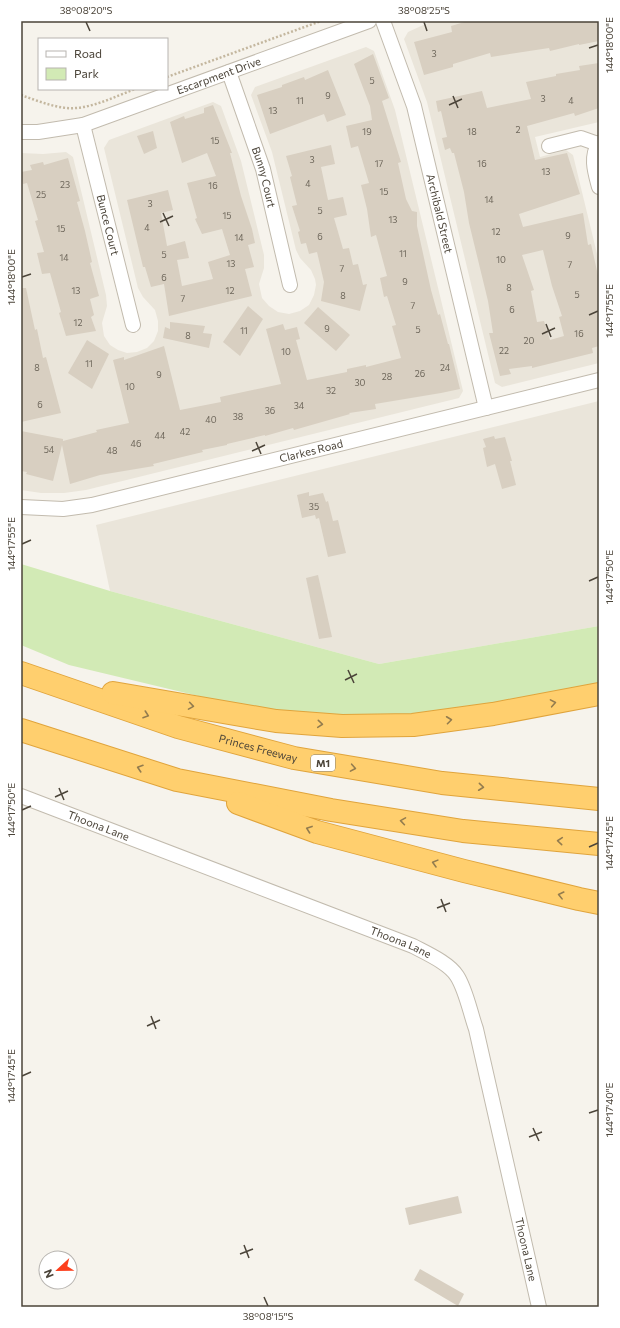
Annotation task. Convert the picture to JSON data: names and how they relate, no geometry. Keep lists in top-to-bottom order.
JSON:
{
  "streets": {
    "highway": ["Princes Freeway", "M1"],
    "street": [
      "Escarpment Drive",
      "Bunny Court",
      "Archibald Street",
      "Bunce Court",
      "Clarkes Road",
      "Thoona Lane"
    ]
  },
  "crossings": [
    ["Escarpment Drive", "Bunny Court"],
    ["Escarpment Drive", "Bunce Court"],
    ["Archibald Street", "Clarkes Road"]
  ],
  "house_numbers": [
    "3",
    "5",
    "9",
    "3",
    "11",
    "4",
    "13",
    "2",
    "19",
    "18",
    "15",
    "3",
    "17",
    "16",
    "13",
    "4",
    "23",
    "16",
    "15",
    "25",
    "14",
    "3",
    "5",
    "15",
    "13",
    "4",
    "15",
    "12",
    "9",
    "6",
    "14",
    "11",
    "5",
    "14",
    "10",
    "13",
    "7",
    "7",
    "6",
    "9",
    "8",
    "13",
    "12",
    "5",
    "8",
    "7",
    "7",
    "6",
    "12",
    "9",
    "5",
    "11",
    "16",
    "8",
    "20",
    "22",
    "10",
    "11",
    "8",
    "24",
    "26",
    "9",
    "28",
    "30",
    "10",
    "32",
    "6",
    "34",
    "36",
    "38",
    "40",
    "42",
    "44",
    "46",
    "54",
    "48",
    "35"
  ],
  "legend": ["Road", "Park"],
  "north": "left",
  "coordinates": [
    "38°08'20\"S",
    "38°08'25\"S",
    "144°18'00\"E",
    "144°17'55\"E",
    "144°17'50\"E",
    "144°17'45\"E",
    "144°17'40\"E",
    "38°08'15\"S"
  ]
}
